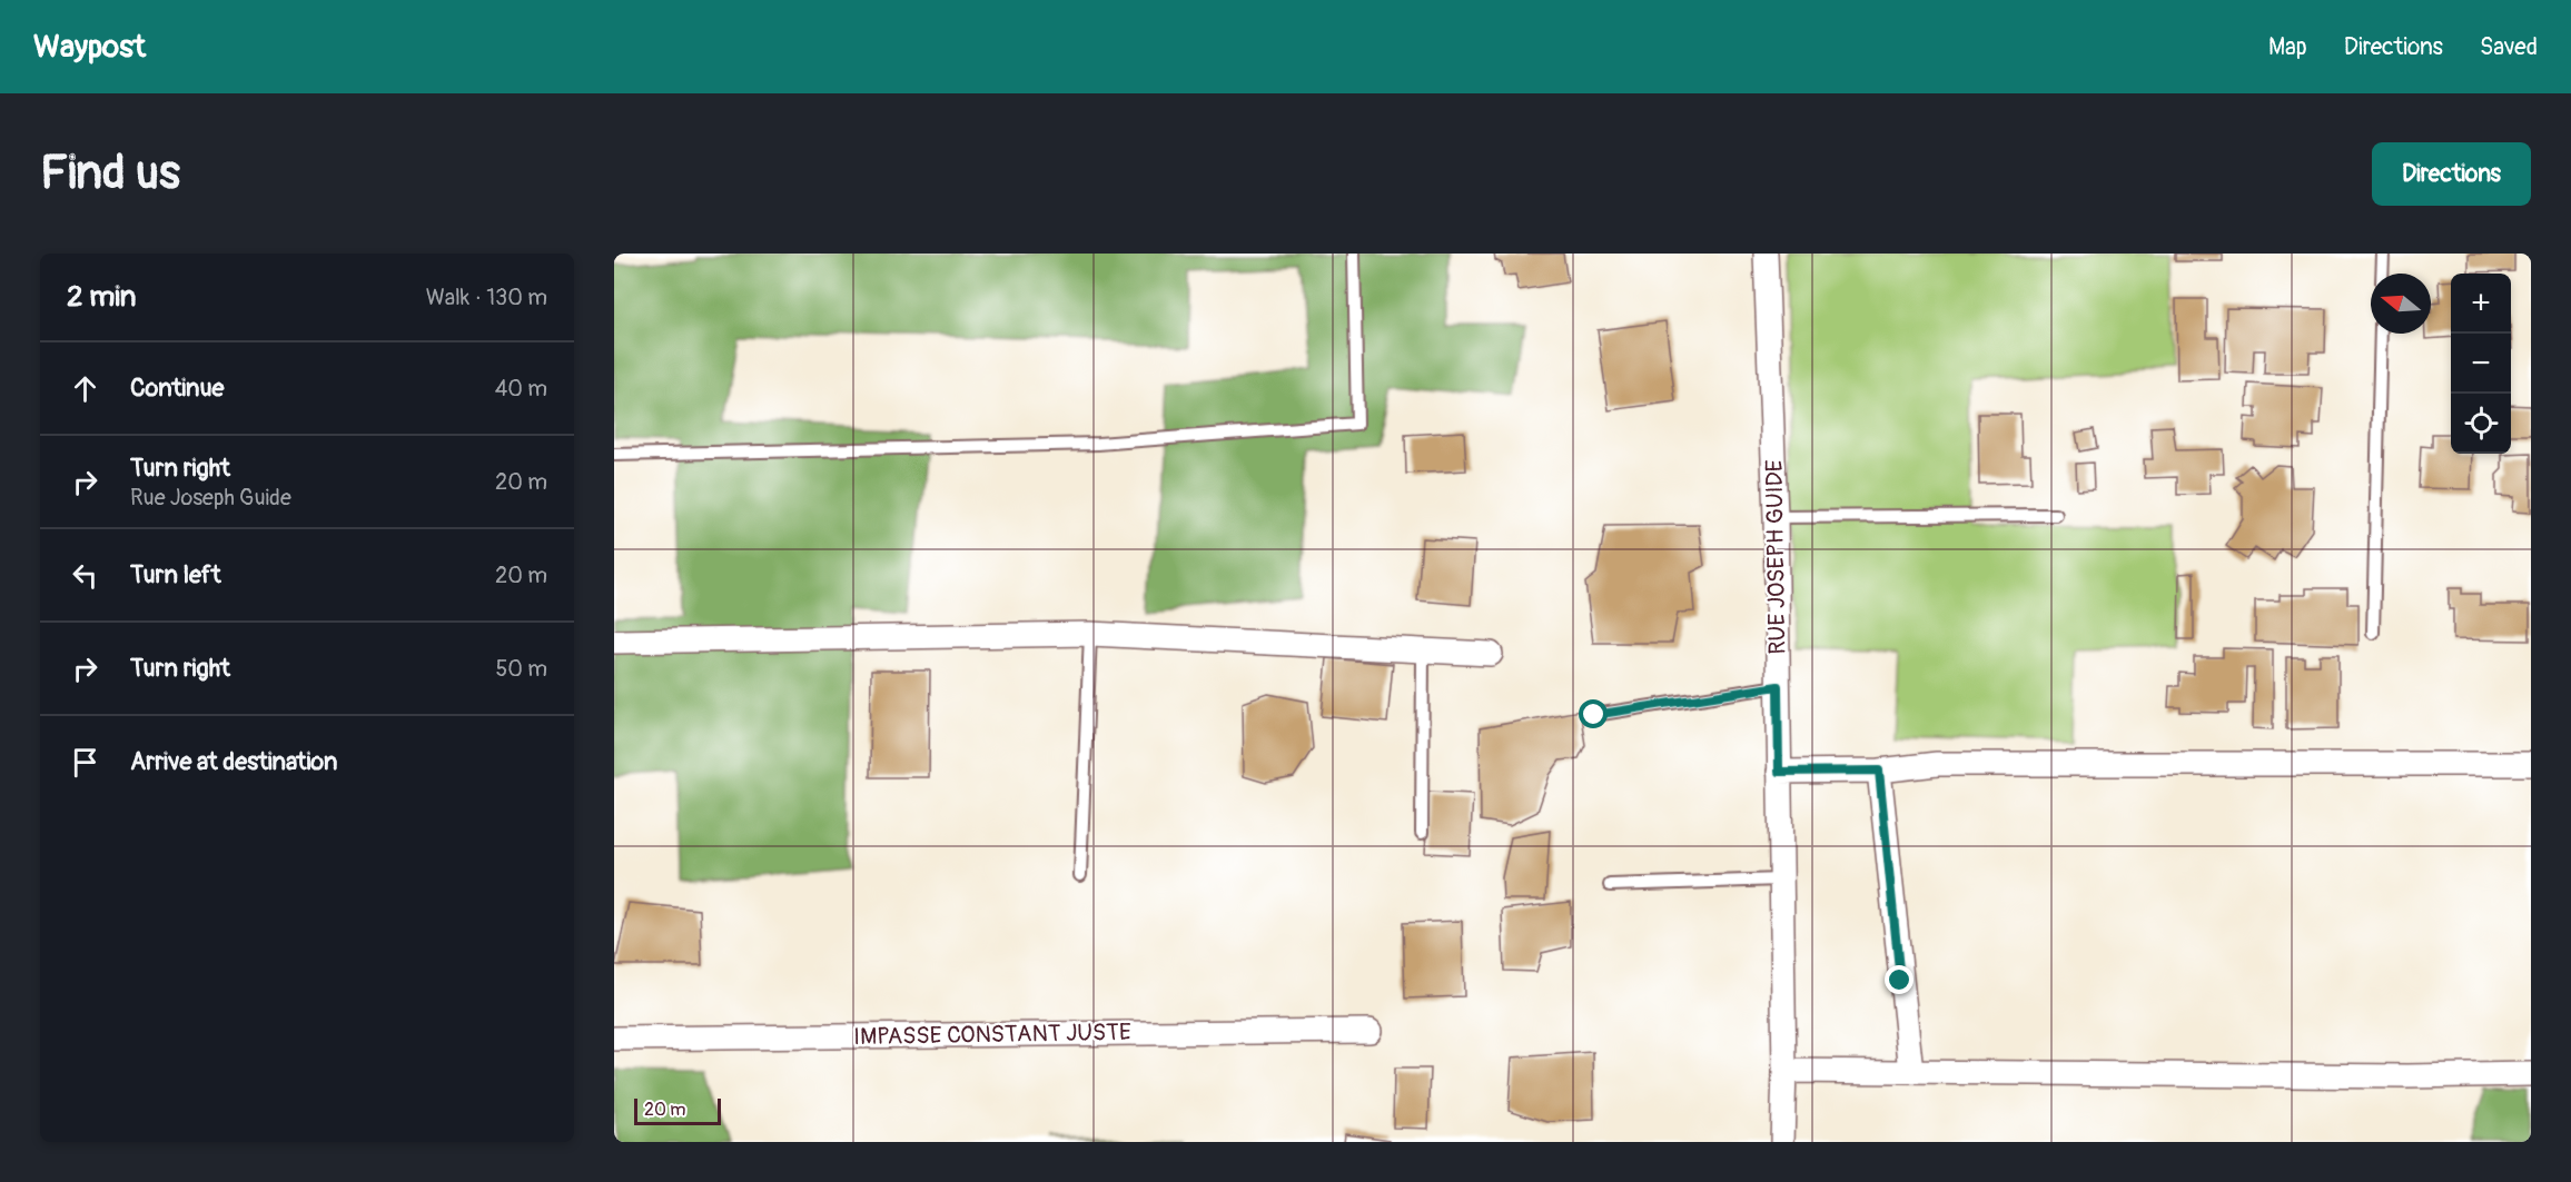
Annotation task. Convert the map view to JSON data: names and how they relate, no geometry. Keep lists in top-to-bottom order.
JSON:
{
  "streets": {
    "street": ["RUE JOSEPH GUIDE", "IMPASSE CONSTANT JUSTE"]
  },
  "scale_bar": "20 m",
  "north": "left",
  "page": {
    "header": "Waypost",
    "nav": ["Map", "Directions", "Saved"],
    "buttons": "Directions",
    "title": "Find us",
    "heading": ["2 min", "Walk · 130 m"],
    "map_buttons": ["+", "−"],
    "list": [
      ["Continue", "40 m"],
      ["Turn right", "Rue Joseph Guide", "20 m"],
      ["Turn left", "20 m"],
      ["Turn right", "50 m"],
      "Arrive at destination"
    ],
    "scale": "20 m"
  }
}
